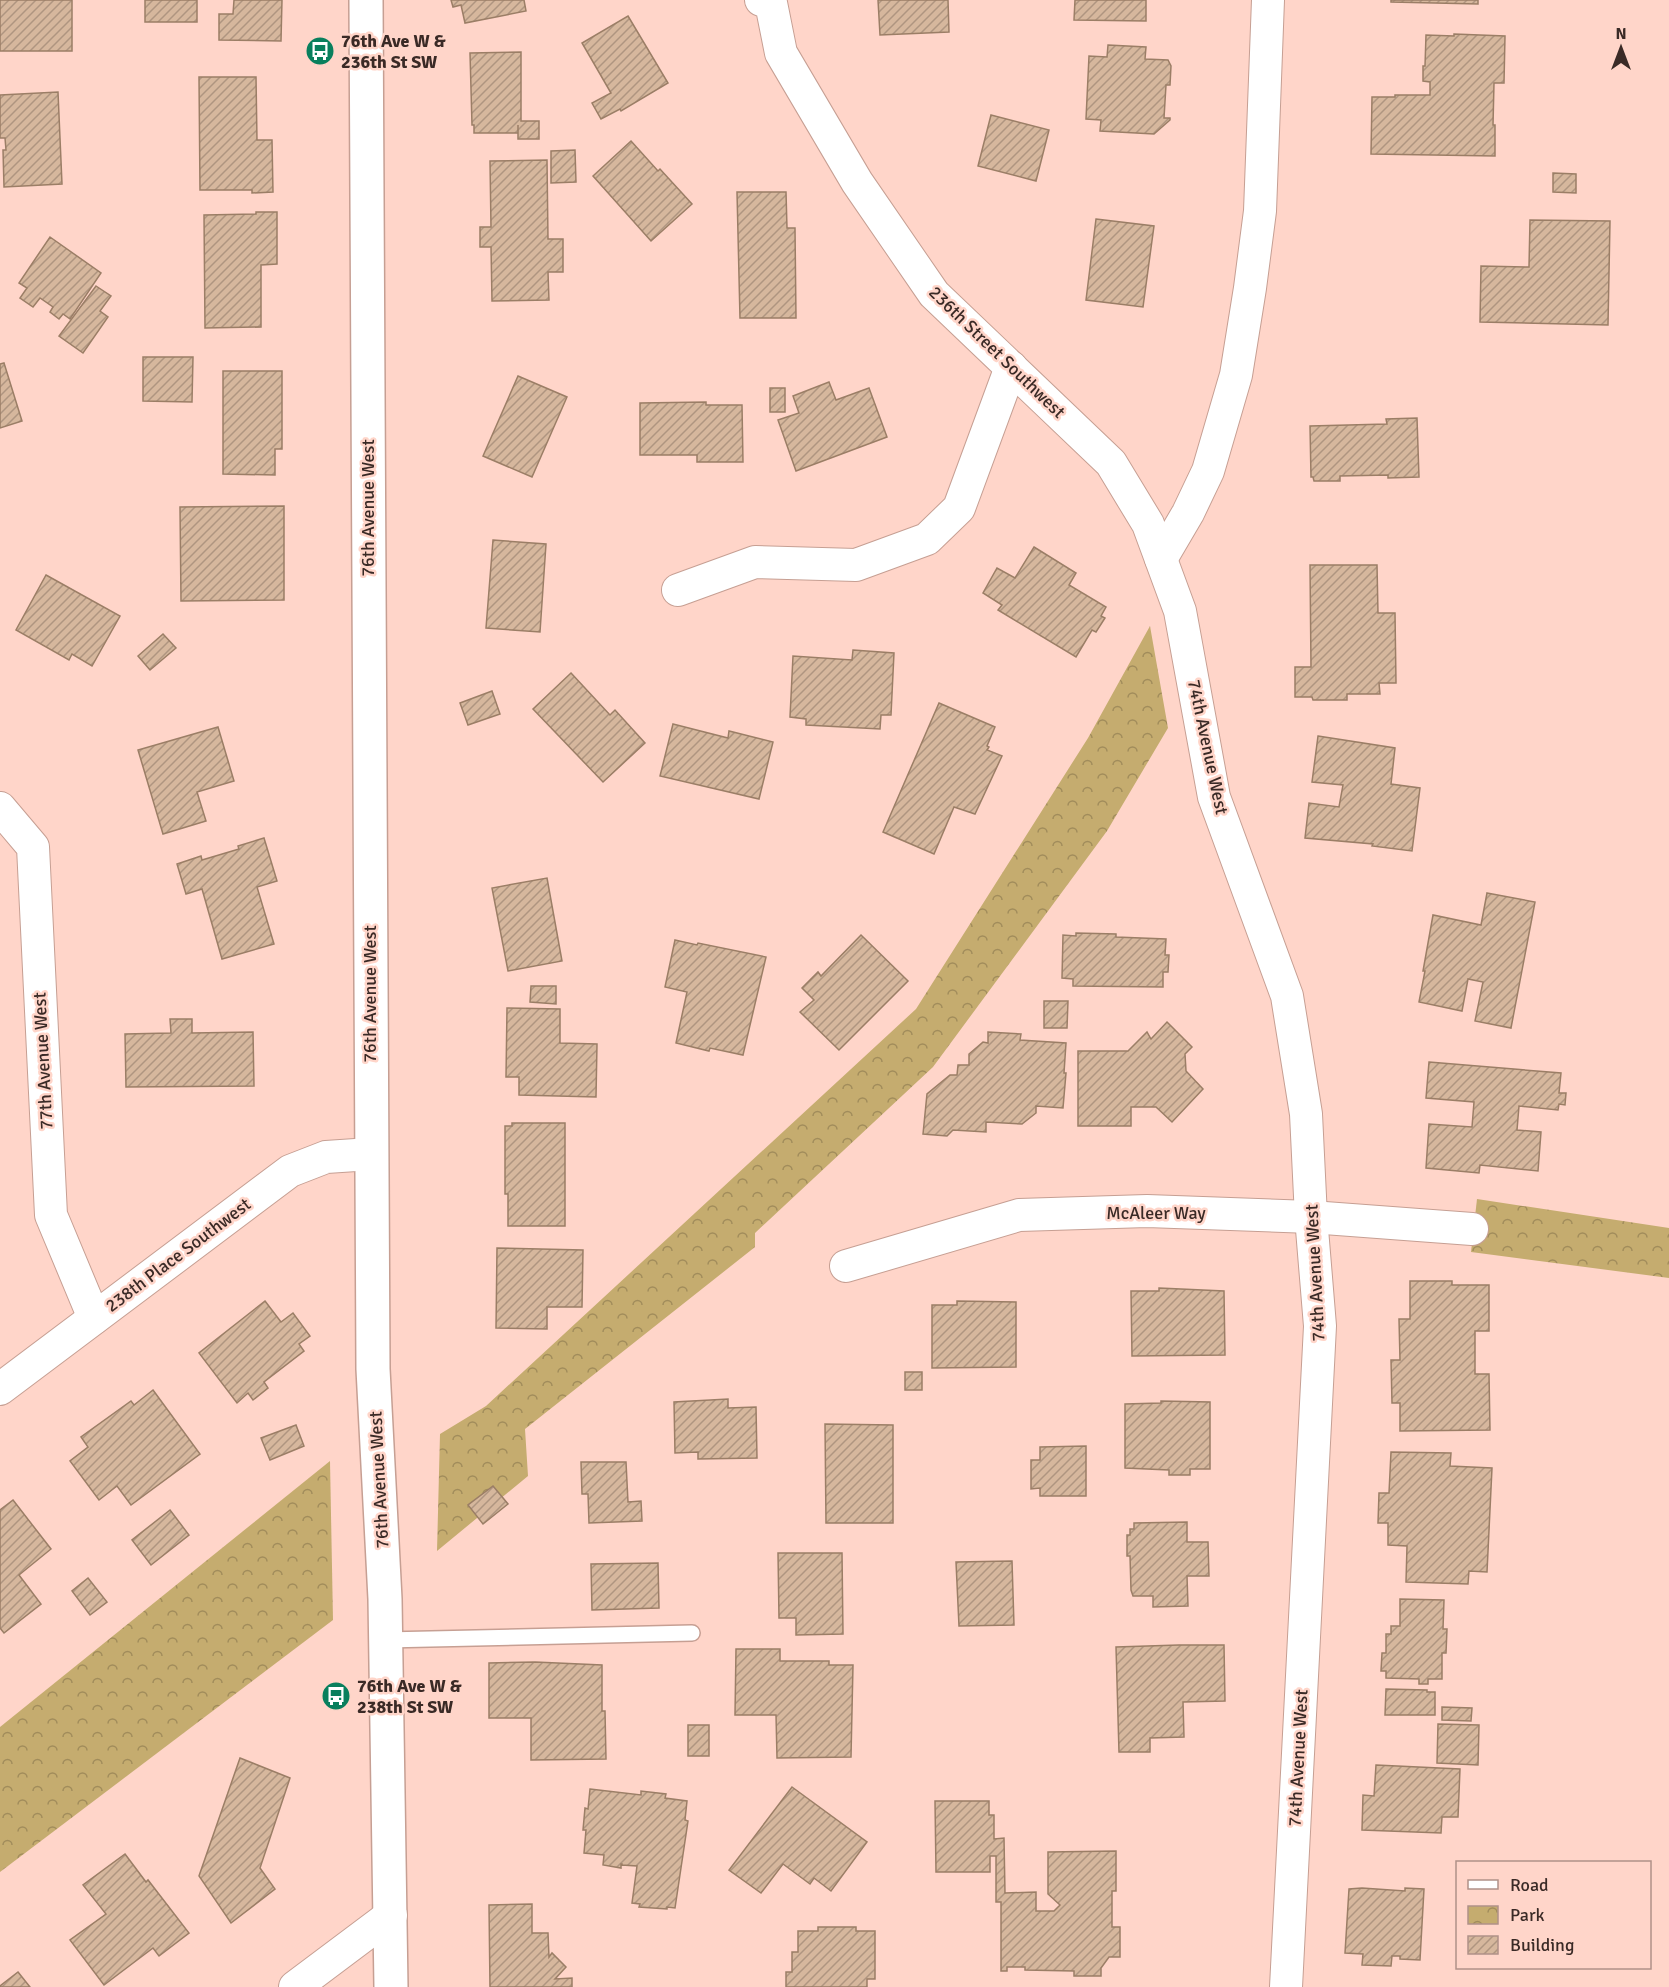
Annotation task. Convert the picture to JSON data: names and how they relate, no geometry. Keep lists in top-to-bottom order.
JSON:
{
  "streets": {
    "street": [
      "236th Street Southwest",
      "76th Avenue West",
      "74th Avenue West",
      "77th Avenue West",
      "McAleer Way",
      "238th Place Southwest"
    ]
  },
  "crossings": [
    ["236th Street Southwest", "74th Avenue West"],
    ["76th Avenue West", "238th Place Southwest"],
    ["74th Avenue West", "McAleer Way"],
    ["77th Avenue West", "238th Place Southwest"]
  ],
  "places": {
    "bus stop": ["76th Ave W & 236th St SW", "76th Ave W & 238th St SW"]
  },
  "legend": ["Road", "Park", "Building"],
  "north": "top"
}
